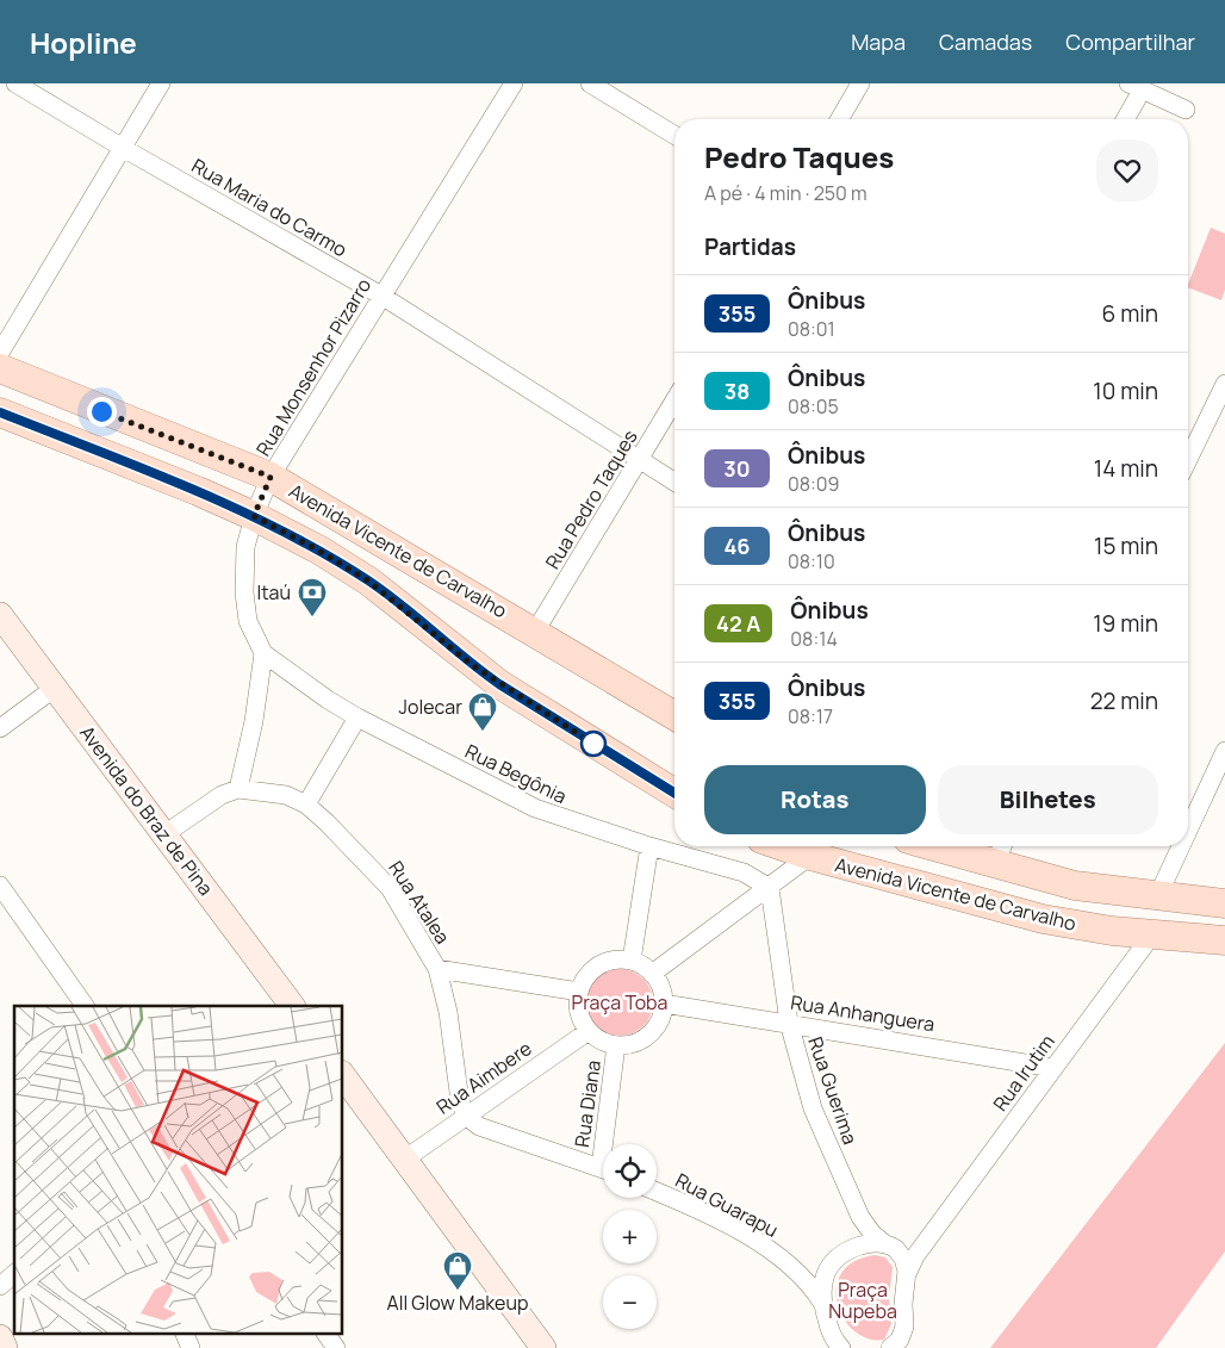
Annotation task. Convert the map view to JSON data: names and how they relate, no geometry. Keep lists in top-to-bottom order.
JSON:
{
  "streets": {
    "main road": ["Avenida Vicente de Carvalho", "Avenida do Braz de Pina"],
    "street": [
      "Rua Maria do Carmo",
      "Rua Monsenhor Pizarro",
      "Rua Pedro Taques",
      "Rua Begônia",
      "Rua Atalea",
      "Rua Anhanguera",
      "Rua Irutim",
      "Rua Aimbere",
      "Rua Guerima",
      "Rua Diana",
      "Rua Guarapu"
    ]
  },
  "crossings": [
    ["Rua Maria do Carmo", "Rua Monsenhor Pizarro"],
    ["Rua Maria do Carmo", "Rua Pedro Taques"],
    ["Rua Monsenhor Pizarro", "Avenida Vicente de Carvalho"],
    ["Rua Monsenhor Pizarro", "Rua Begônia"],
    ["Rua Pedro Taques", "Avenida Vicente de Carvalho"],
    ["Avenida Vicente de Carvalho", "Rua Irutim"],
    ["Rua Begônia", "Rua Guerima"],
    ["Rua Atalea", "Rua Aimbere"],
    ["Rua Anhanguera", "Rua Irutim"],
    ["Rua Anhanguera", "Rua Aimbere"],
    ["Rua Anhanguera", "Rua Guerima"],
    ["Rua Anhanguera", "Rua Diana"],
    ["Rua Aimbere", "Rua Diana"],
    ["Rua Guerima", "Rua Guarapu"]
  ],
  "parks": ["Praça Toba", "Praça Nupeba"],
  "places": {
    "bank": ["Itaú"],
    "shop": ["Jolecar", "All Glow Makeup"]
  },
  "lines": ["bus line 355"],
  "page": {
    "header": "Hopline",
    "nav": ["Mapa", "Camadas", "Compartilhar"],
    "heading": [
      ["Pedro Taques", "A pé · 4 min · 250 m"],
      "Partidas"
    ],
    "list": [
      {
        "mark": "355",
        "name": "Ônibus",
        "note": "08:01",
        "value": "6 min"
      },
      {
        "mark": "38",
        "name": "Ônibus",
        "note": "08:05",
        "value": "10 min"
      },
      {
        "mark": "30",
        "name": "Ônibus",
        "note": "08:09",
        "value": "14 min"
      },
      {
        "mark": "46",
        "name": "Ônibus",
        "note": "08:10",
        "value": "15 min"
      },
      {
        "mark": "42 A",
        "name": "Ônibus",
        "note": "08:14",
        "value": "19 min"
      },
      {
        "mark": "355",
        "name": "Ônibus",
        "note": "08:17",
        "value": "22 min"
      }
    ],
    "buttons": ["Rotas", "Bilhetes"],
    "map_buttons": ["+", "−"]
  }
}
